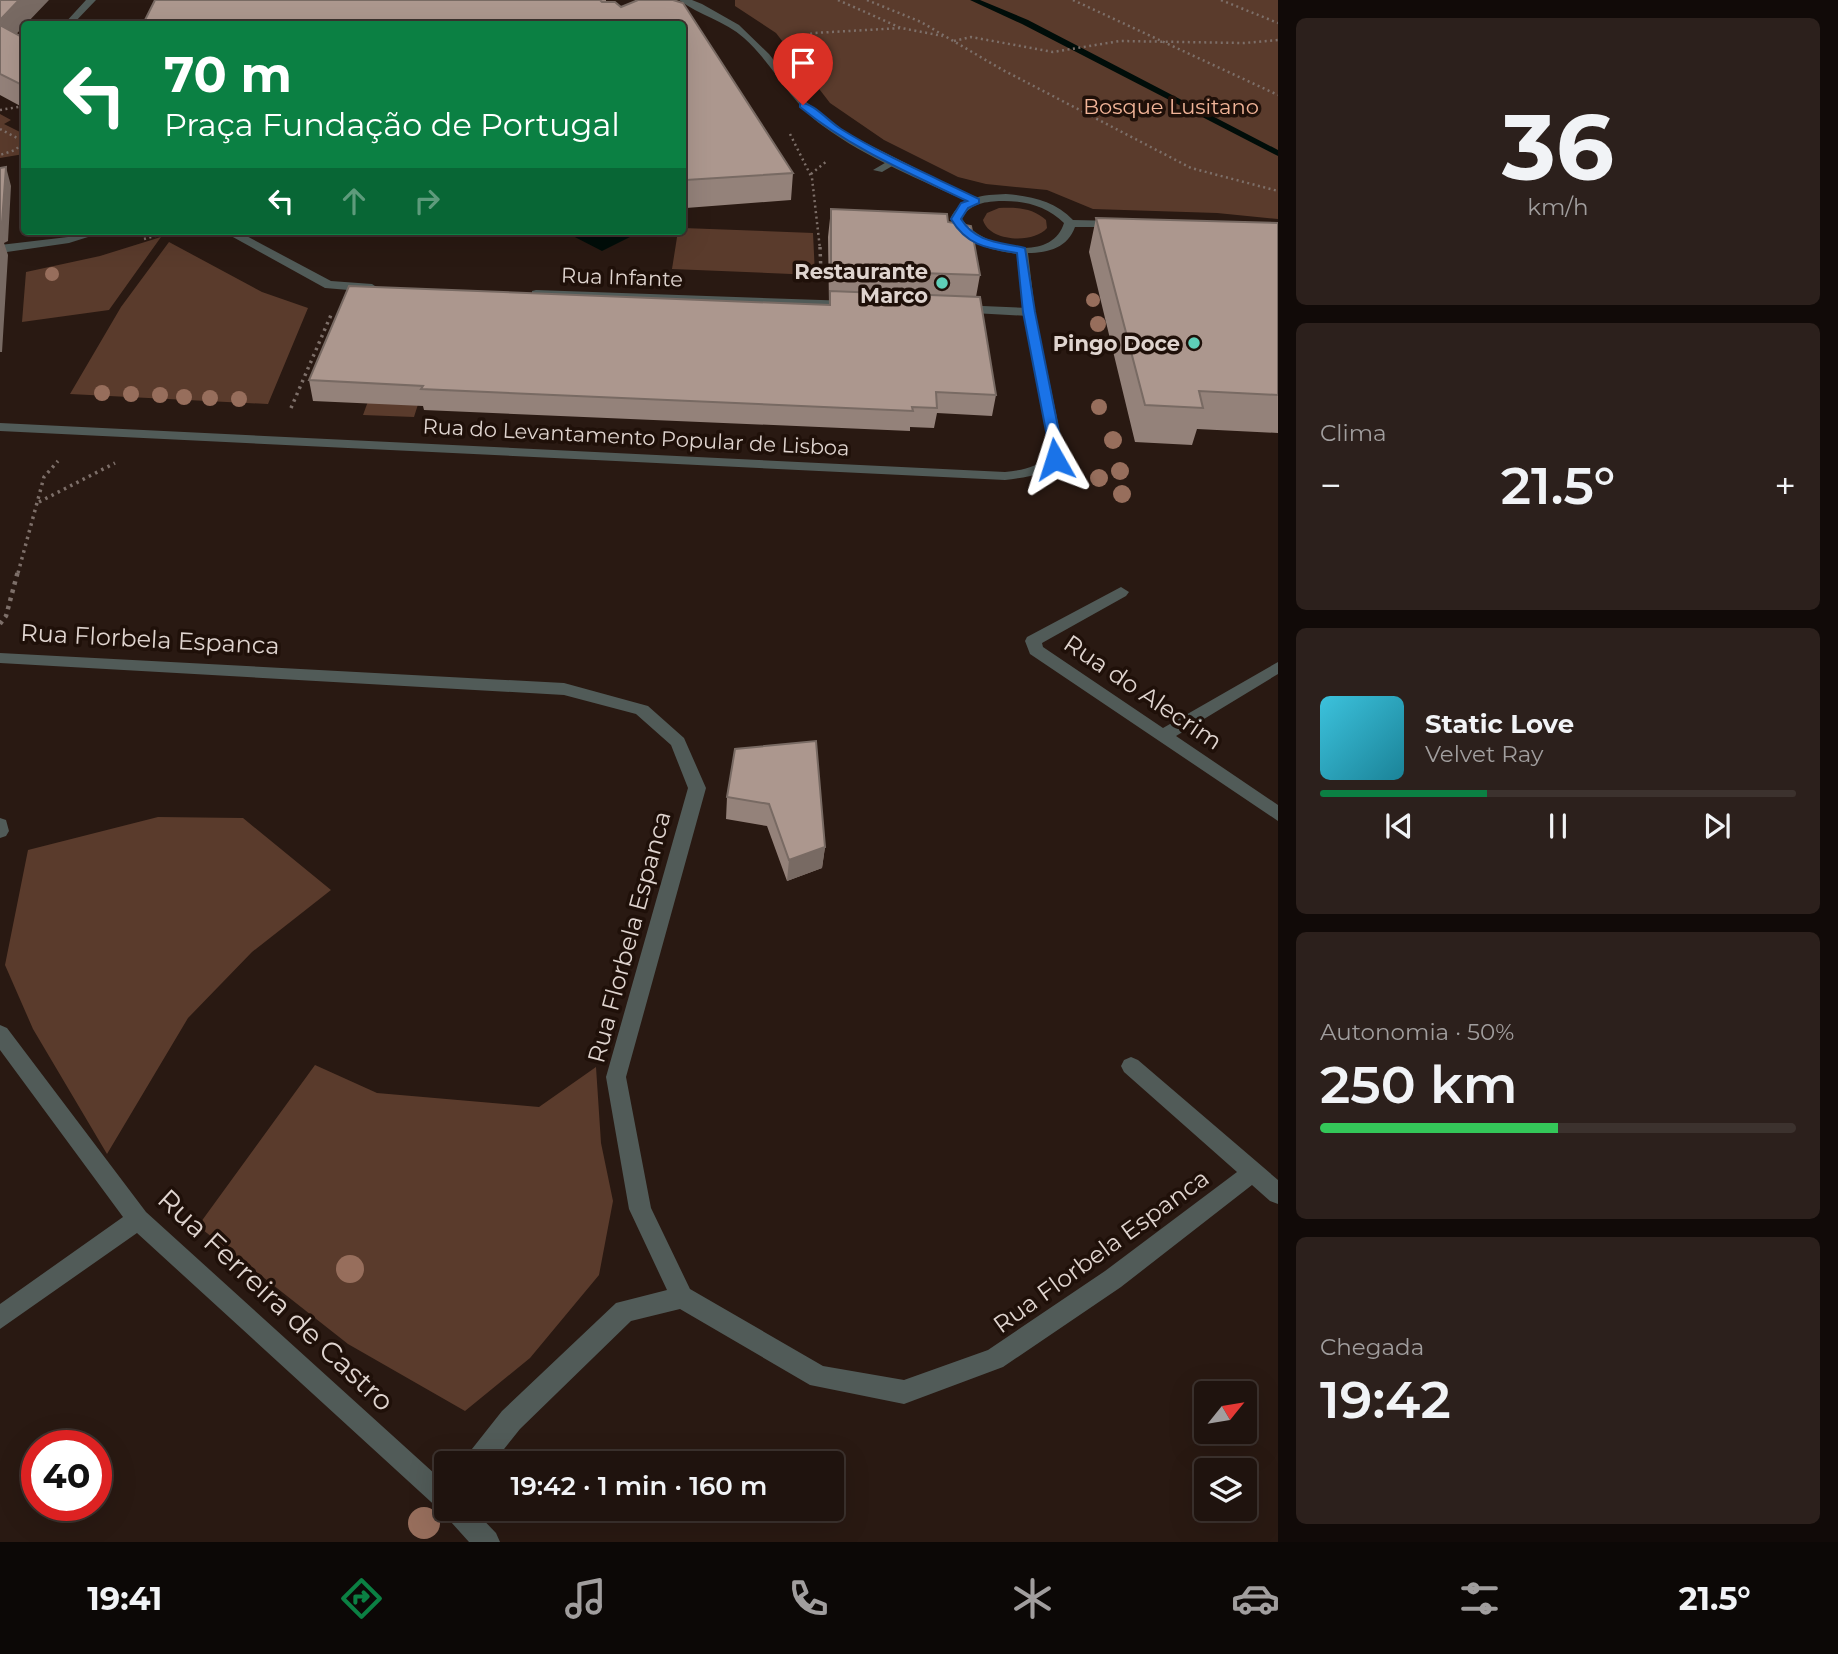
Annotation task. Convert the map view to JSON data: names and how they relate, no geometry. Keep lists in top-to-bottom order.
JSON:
{
  "streets": {
    "street": [
      "Rua Infante",
      "Rua do Levantamento Popular de Lisboa",
      "Rua Florbela Espanca",
      "Rua do Alecrim",
      "Rua Ferreira de Castro"
    ]
  },
  "parks": ["Bosque Lusitano"],
  "places": ["Restaurante Marco", "Pingo Doce"],
  "north": "top right",
  "page": {
    "tile": [
      ["36", "km/h"],
      "Clima",
      ["Autonomia · 50%", "250 km"],
      ["Chegada", "19:42"]
    ],
    "turn": ["70 m", "Praça Fundação de Portugal"],
    "heat": ["−", "21.5°", "+"],
    "song": ["Static Love", "Velvet Ray"],
    "limit": "40",
    "trip": "19:42 · 1 min · 160 m",
    "tabs": ["19:41", "21.5°"]
  }
}
